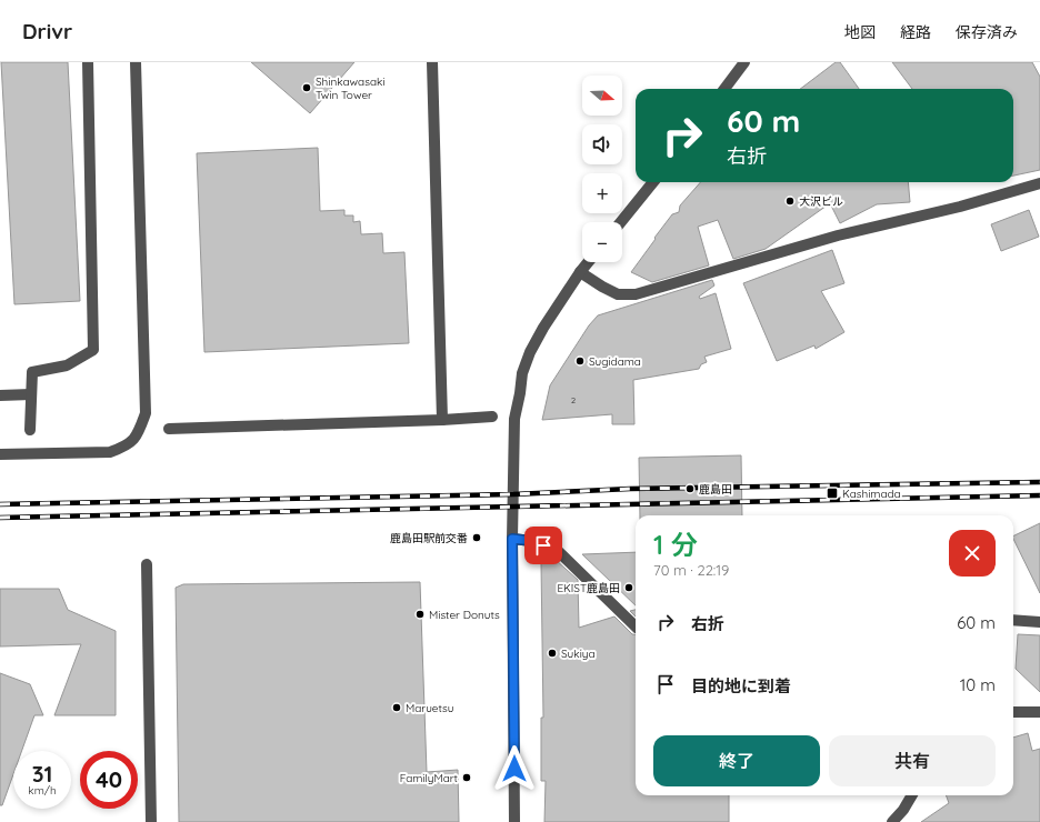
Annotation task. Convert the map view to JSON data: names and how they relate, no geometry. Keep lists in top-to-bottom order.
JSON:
{
  "places": {
    "other": [
      "Shinkawasaki Twin Tower",
      "大沢ビル",
      "Sugidama",
      "鹿島田",
      "鹿島田駅前交番",
      "EKIST鹿島田",
      "Mister Donuts",
      "Sukiya",
      "Maruetsu",
      "FamilyMart"
    ],
    "transit": ["Kashimada"]
  },
  "house_numbers": ["2"],
  "north": "right",
  "page": {
    "header": "Drivr",
    "nav": ["地図", "経路", "保存済み"],
    "map_buttons": ["+", "−"],
    "turn": ["60 m", "右折"],
    "heading": ["1 分", "70 m · 22:19"],
    "list": [
      {
        "name": "右折",
        "value": "60 m"
      },
      {
        "name": "目的地に到着",
        "value": "10 m"
      }
    ],
    "buttons": ["終了", "共有"],
    "speed": "31 km/h",
    "limit": "40"
  }
}
